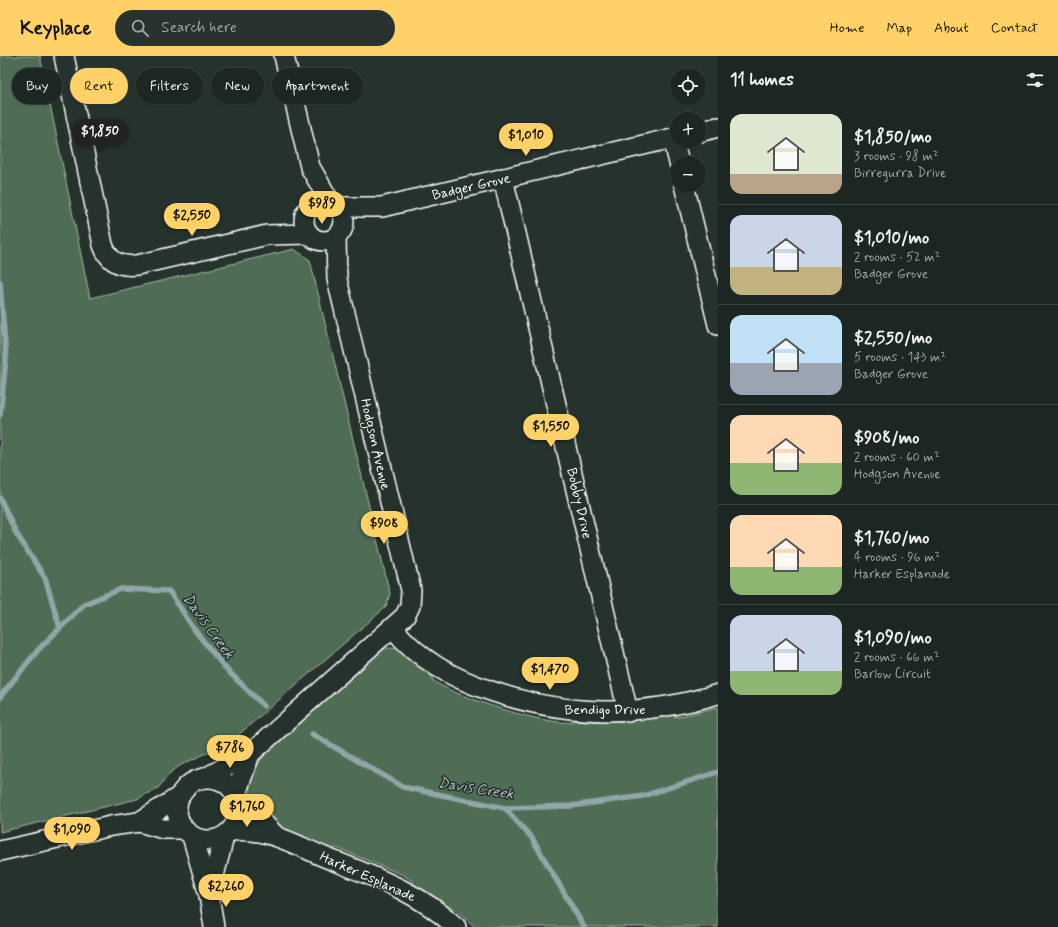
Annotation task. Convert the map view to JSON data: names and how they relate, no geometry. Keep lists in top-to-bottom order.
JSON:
{
  "streets": {
    "street": [
      "Badger Grove",
      "Hodgson Avenue",
      "Bobby Drive",
      "Bendigo Drive",
      "Harker Esplanade"
    ]
  },
  "crossings": [
    ["Badger Grove", "Hodgson Avenue"],
    ["Badger Grove", "Bobby Drive"],
    ["Hodgson Avenue", "Bendigo Drive"],
    ["Hodgson Avenue", "Harker Esplanade"],
    ["Bobby Drive", "Bendigo Drive"]
  ],
  "water": ["Davis Creek"],
  "page": {
    "header": "Keyplace",
    "search": "Search here",
    "nav": [
      "Home",
      "Map",
      "About",
      "Contact"
    ],
    "heading": "11 homes",
    "map_buttons": ["+", "−"],
    "chip": [
      "Buy",
      "Rent",
      "Filters",
      "New",
      "Apartment"
    ],
    "list": [
      {
        "name": "$1,850/mo",
        "note": "3 rooms · 98 m² · Birregurra Drive"
      },
      {
        "name": "$1,010/mo",
        "note": "2 rooms · 52 m² · Badger Grove"
      },
      {
        "name": "$2,550/mo",
        "note": "5 rooms · 143 m² · Badger Grove"
      },
      {
        "name": "$908/mo",
        "note": "2 rooms · 60 m² · Hodgson Avenue"
      },
      {
        "name": "$1,760/mo",
        "note": "4 rooms · 96 m² · Harker Esplanade"
      },
      {
        "name": "$1,090/mo",
        "note": "2 rooms · 66 m² · Barlow Circuit"
      }
    ],
    "price": [
      "$1,850",
      "$1,010",
      "$989",
      "$2,550",
      "$1,550",
      "$908",
      "$1,470",
      "$786",
      "$1,760",
      "$1,090",
      "$2,260"
    ]
  }
}
